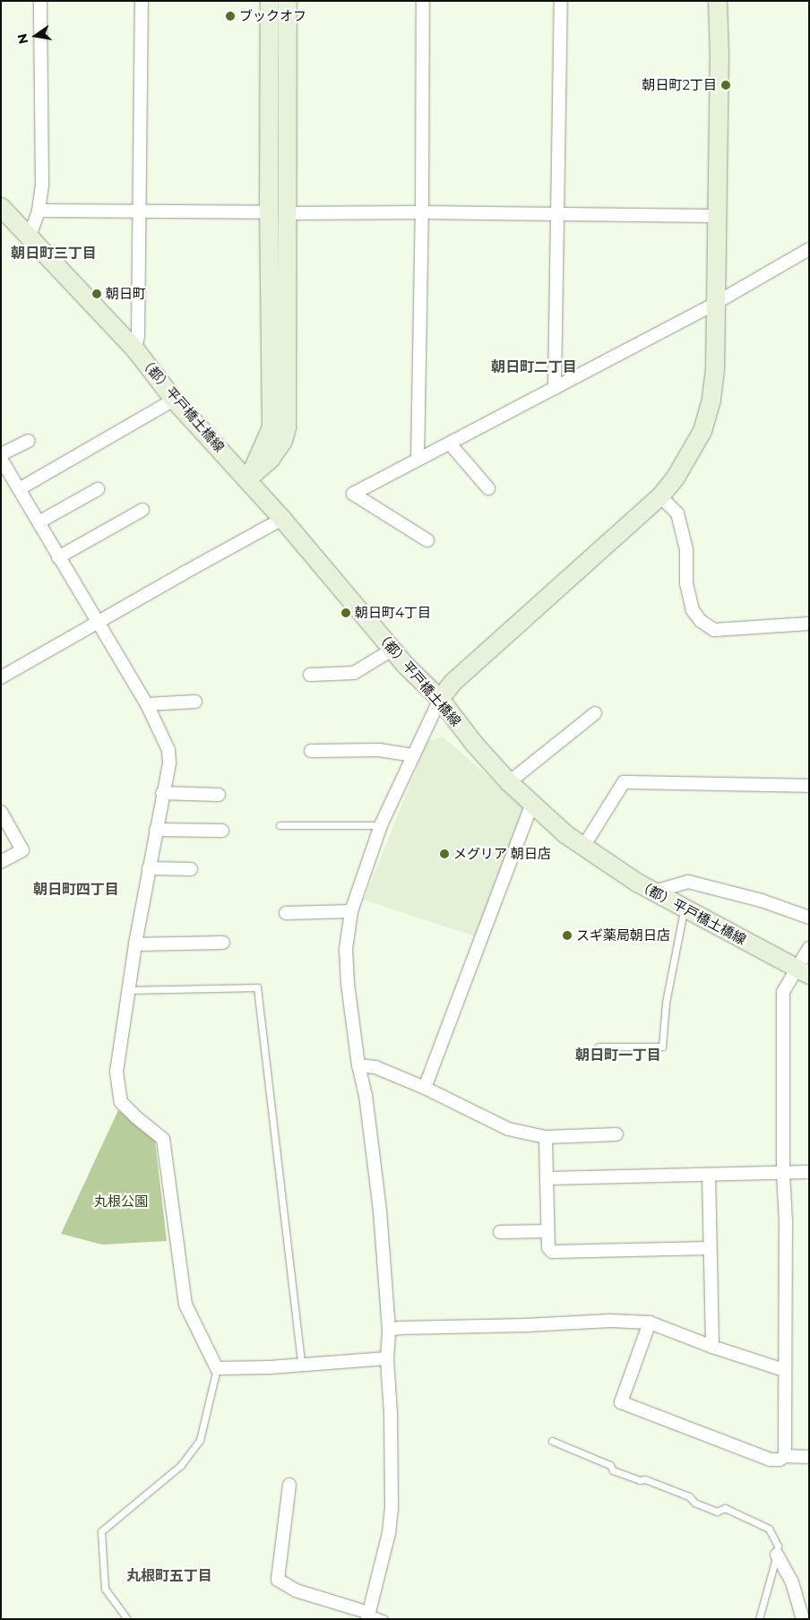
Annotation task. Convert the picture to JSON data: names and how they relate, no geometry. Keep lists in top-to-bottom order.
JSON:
{
  "streets": {
    "street": ["（都）平戸橋土橋線"]
  },
  "districts": [
    "朝日町三丁目",
    "朝日町二丁目",
    "朝日町四丁目",
    "朝日町一丁目",
    "丸根町五丁目"
  ],
  "parks": ["丸根公園"],
  "places": [
    "ブックオフ",
    "朝日町2丁目",
    "朝日町",
    "朝日町4丁目",
    "メグリア 朝日店",
    "スギ薬局朝日店"
  ],
  "north": "left"
}
